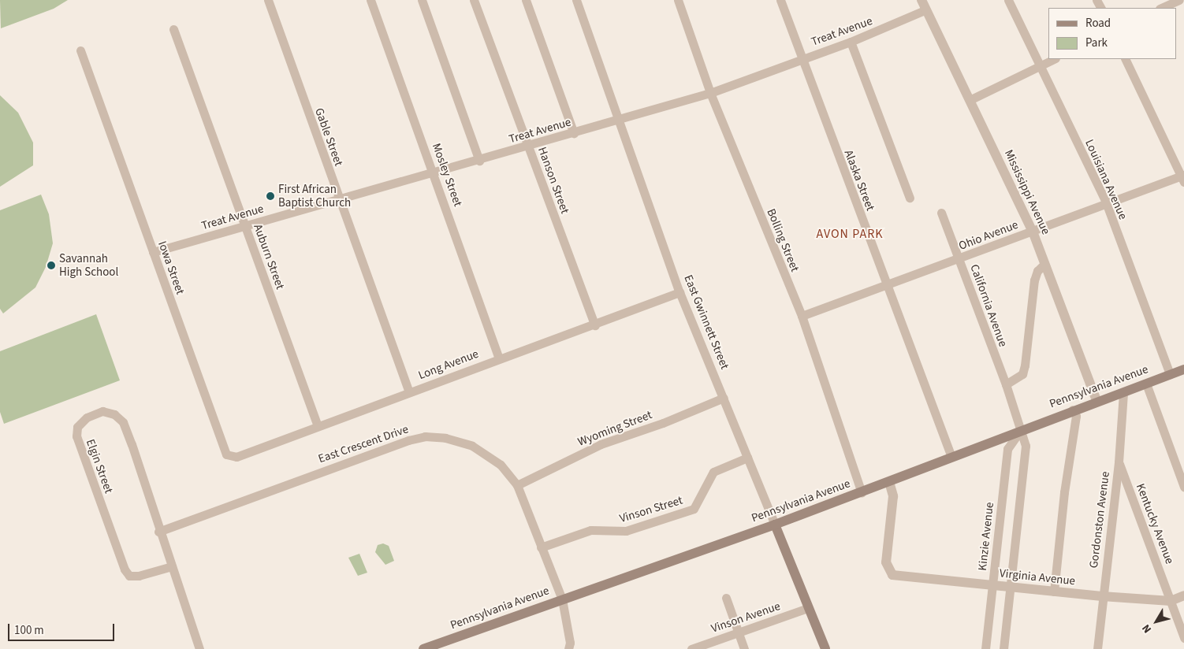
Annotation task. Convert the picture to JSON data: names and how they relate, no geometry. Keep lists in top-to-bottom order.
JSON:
{
  "streets": {
    "main road": ["East Gwinnett Street", "Pennsylvania Avenue"],
    "street": [
      "Treat Avenue",
      "Gable Street",
      "Mosley Street",
      "Louisiana Avenue",
      "Hanson Street",
      "Alaska Street",
      "Mississippi Avenue",
      "Ohio Avenue",
      "Bolling Street",
      "Auburn Street",
      "Iowa Street",
      "California Avenue",
      "Long Avenue",
      "Wyoming Street",
      "East Crescent Drive",
      "Elgin Street",
      "Vinson Street",
      "Gordonston Avenue",
      "Kentucky Avenue",
      "Kinzie Avenue",
      "Virginia Avenue",
      "Vinson Avenue"
    ]
  },
  "crossings": [
    ["Treat Avenue", "Gable Street"],
    ["Treat Avenue", "Mosley Street"],
    ["Treat Avenue", "Hanson Street"],
    ["Treat Avenue", "Alaska Street"],
    ["Treat Avenue", "Mississippi Avenue"],
    ["Treat Avenue", "Bolling Street"],
    ["Treat Avenue", "Auburn Street"],
    ["Treat Avenue", "Iowa Street"],
    ["Treat Avenue", "East Gwinnett Street"],
    ["Gable Street", "Long Avenue"],
    ["Mosley Street", "Long Avenue"],
    ["Louisiana Avenue", "Ohio Avenue"],
    ["Louisiana Avenue", "Pennsylvania Avenue"],
    ["Hanson Street", "Long Avenue"],
    ["Alaska Street", "Ohio Avenue"],
    ["Alaska Street", "Pennsylvania Avenue"],
    ["Mississippi Avenue", "Ohio Avenue"],
    ["Mississippi Avenue", "Pennsylvania Avenue"],
    ["Ohio Avenue", "Bolling Street"],
    ["Ohio Avenue", "California Avenue"],
    ["Bolling Street", "Pennsylvania Avenue"],
    ["Auburn Street", "Long Avenue"],
    ["Iowa Street", "Long Avenue"],
    ["East Gwinnett Street", "Long Avenue"],
    ["East Gwinnett Street", "Pennsylvania Avenue"],
    ["East Gwinnett Street", "Wyoming Street"],
    ["East Gwinnett Street", "Vinson Street"],
    ["East Gwinnett Street", "Vinson Avenue"],
    ["Pennsylvania Avenue", "East Crescent Drive"],
    ["Pennsylvania Avenue", "Gordonston Avenue"],
    ["Pennsylvania Avenue", "Kinzie Avenue"],
    ["Pennsylvania Avenue", "Virginia Avenue"],
    ["Wyoming Street", "East Crescent Drive"],
    ["East Crescent Drive", "Elgin Street"],
    ["East Crescent Drive", "Vinson Street"],
    ["Gordonston Avenue", "Kentucky Avenue"],
    ["Gordonston Avenue", "Virginia Avenue"],
    ["Kentucky Avenue", "Virginia Avenue"],
    ["Kinzie Avenue", "Virginia Avenue"]
  ],
  "districts": ["AVON PARK"],
  "places": ["First African Baptist Church", "Savannah High School"],
  "legend": ["Road", "Park"],
  "scale_bar": "100 m",
  "north": "bottom left"
}
